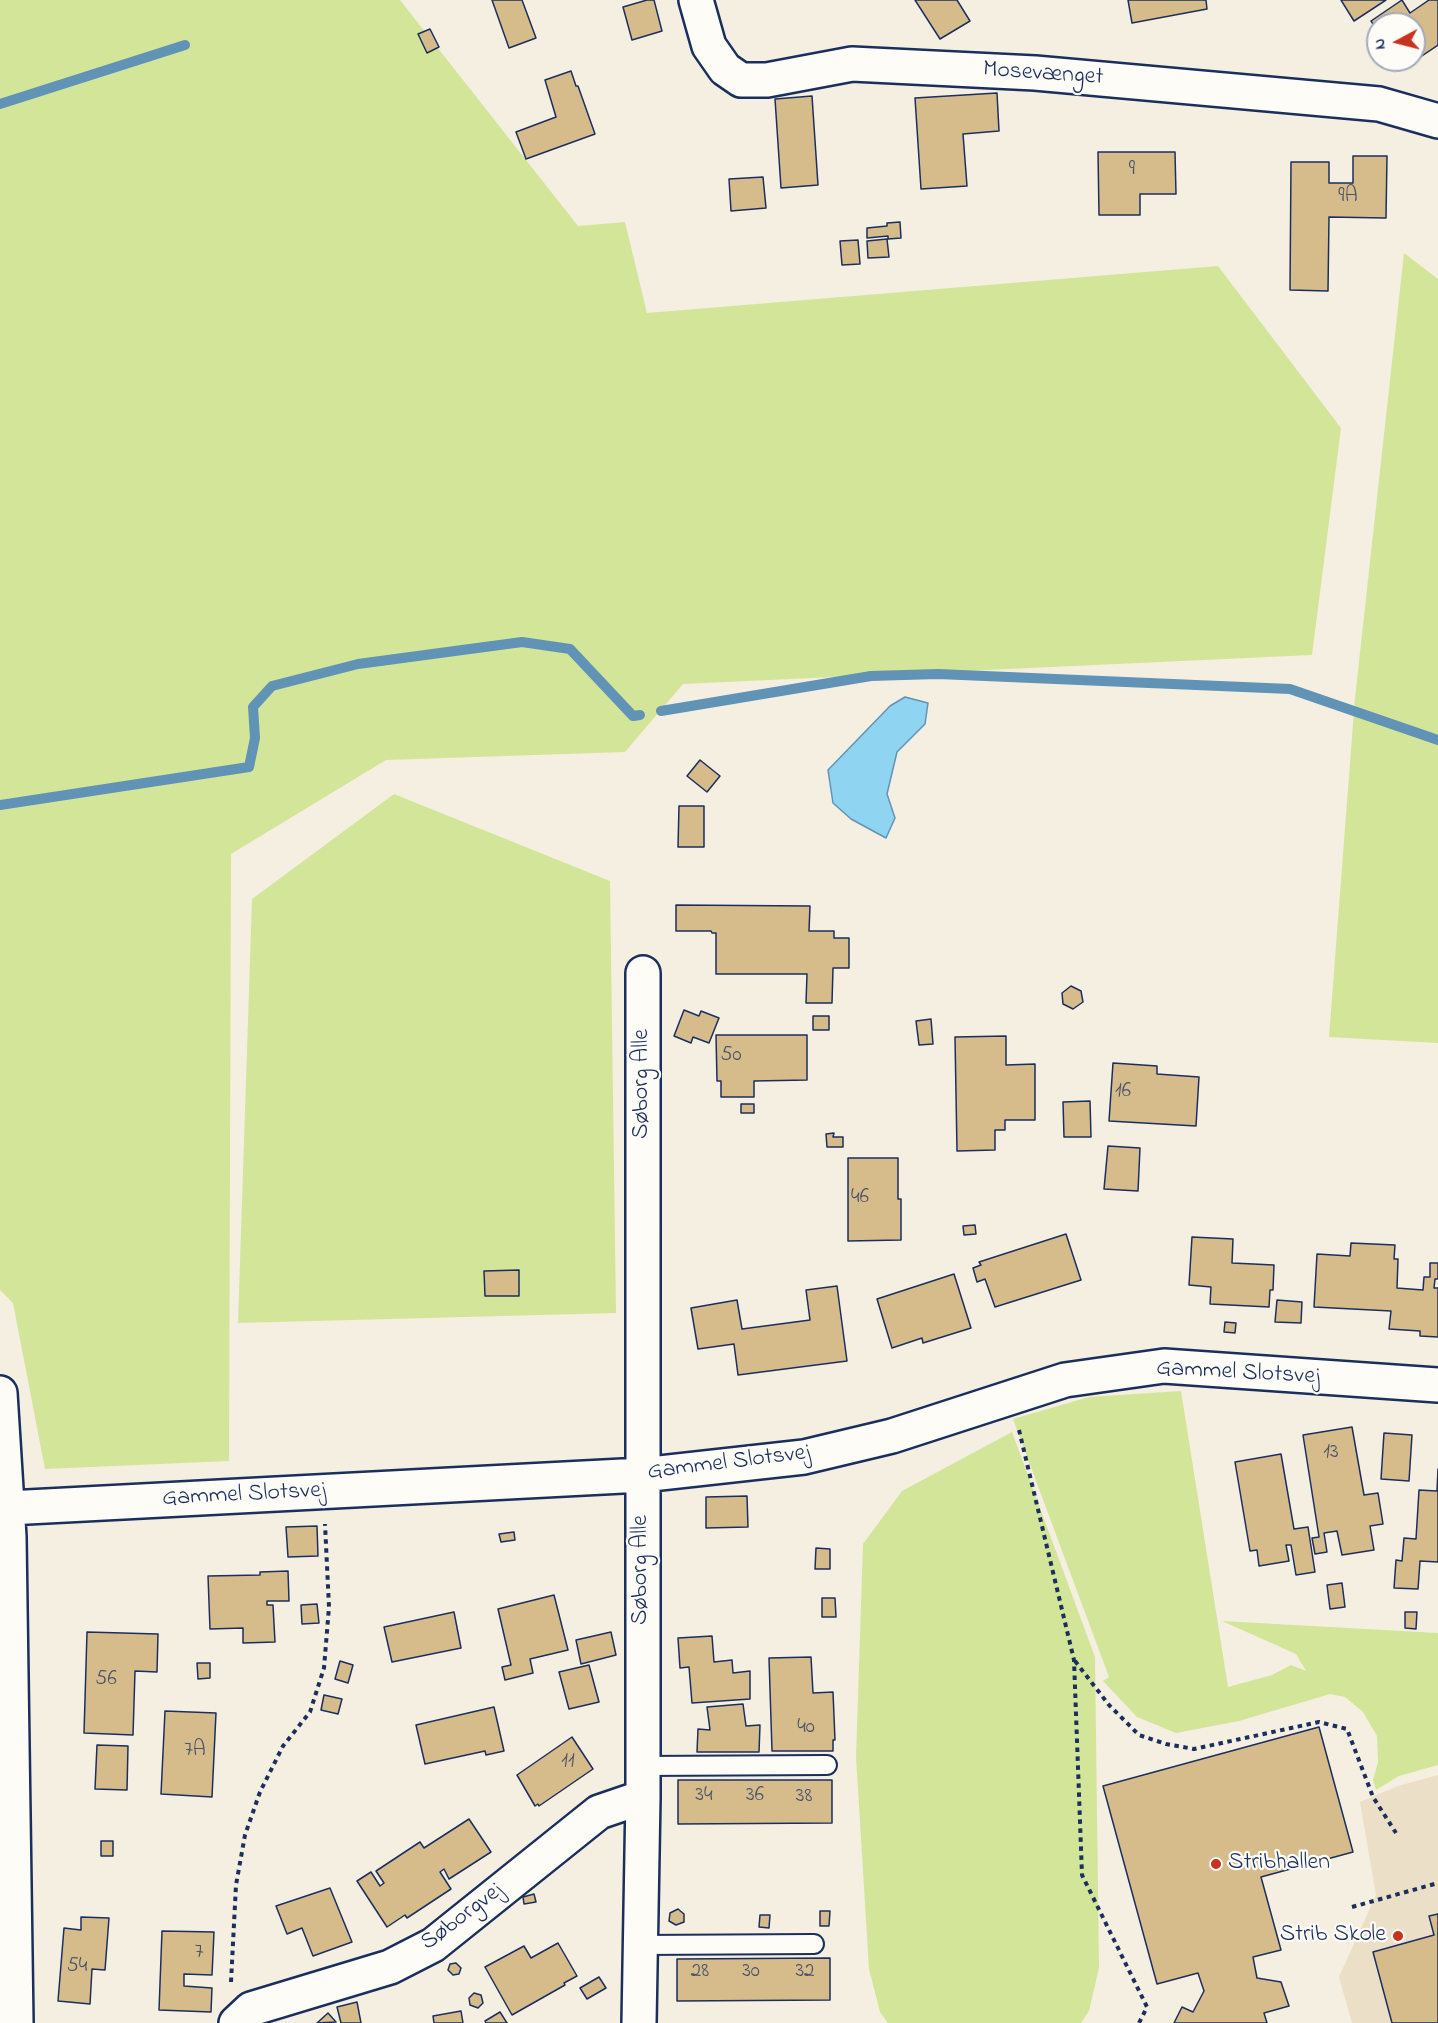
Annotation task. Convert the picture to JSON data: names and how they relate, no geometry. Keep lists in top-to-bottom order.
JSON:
{
  "streets": {
    "street": [
      "Mosevænget",
      "Søborg Alle",
      "Gammel Slotsvej",
      "Søborgvej"
    ]
  },
  "crossings": [
    ["Søborg Alle", "Gammel Slotsvej"],
    ["Søborg Alle", "Søborgvej"]
  ],
  "places": ["Stribhallen", "Strib Skole"],
  "house_numbers": [
    "9",
    "9A",
    "50",
    "16",
    "46",
    "13",
    "56",
    "40",
    "7A",
    "11",
    "34",
    "36",
    "38",
    "7",
    "54",
    "28",
    "30",
    "32"
  ],
  "north": "left"
}
